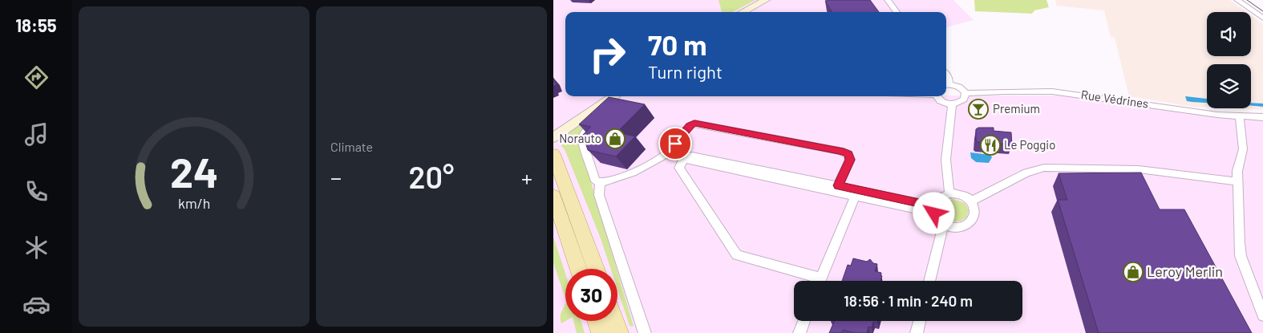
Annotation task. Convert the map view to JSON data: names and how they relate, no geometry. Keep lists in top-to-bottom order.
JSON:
{
  "streets": {
    "street": ["Rue Védrines"]
  },
  "places": {
    "bar": ["Premium"],
    "shop": ["Norauto", "Leroy Merlin"],
    "restaurant": ["Le Poggio"]
  },
  "page": {
    "tabs": "18:55",
    "tile": "Climate",
    "turn": ["70 m", "Turn right"],
    "heat": ["−", "20°", "+"],
    "limit": "30",
    "trip": "18:56 · 1 min · 240 m",
    "gauge": ["24", "km/h"]
  }
}
